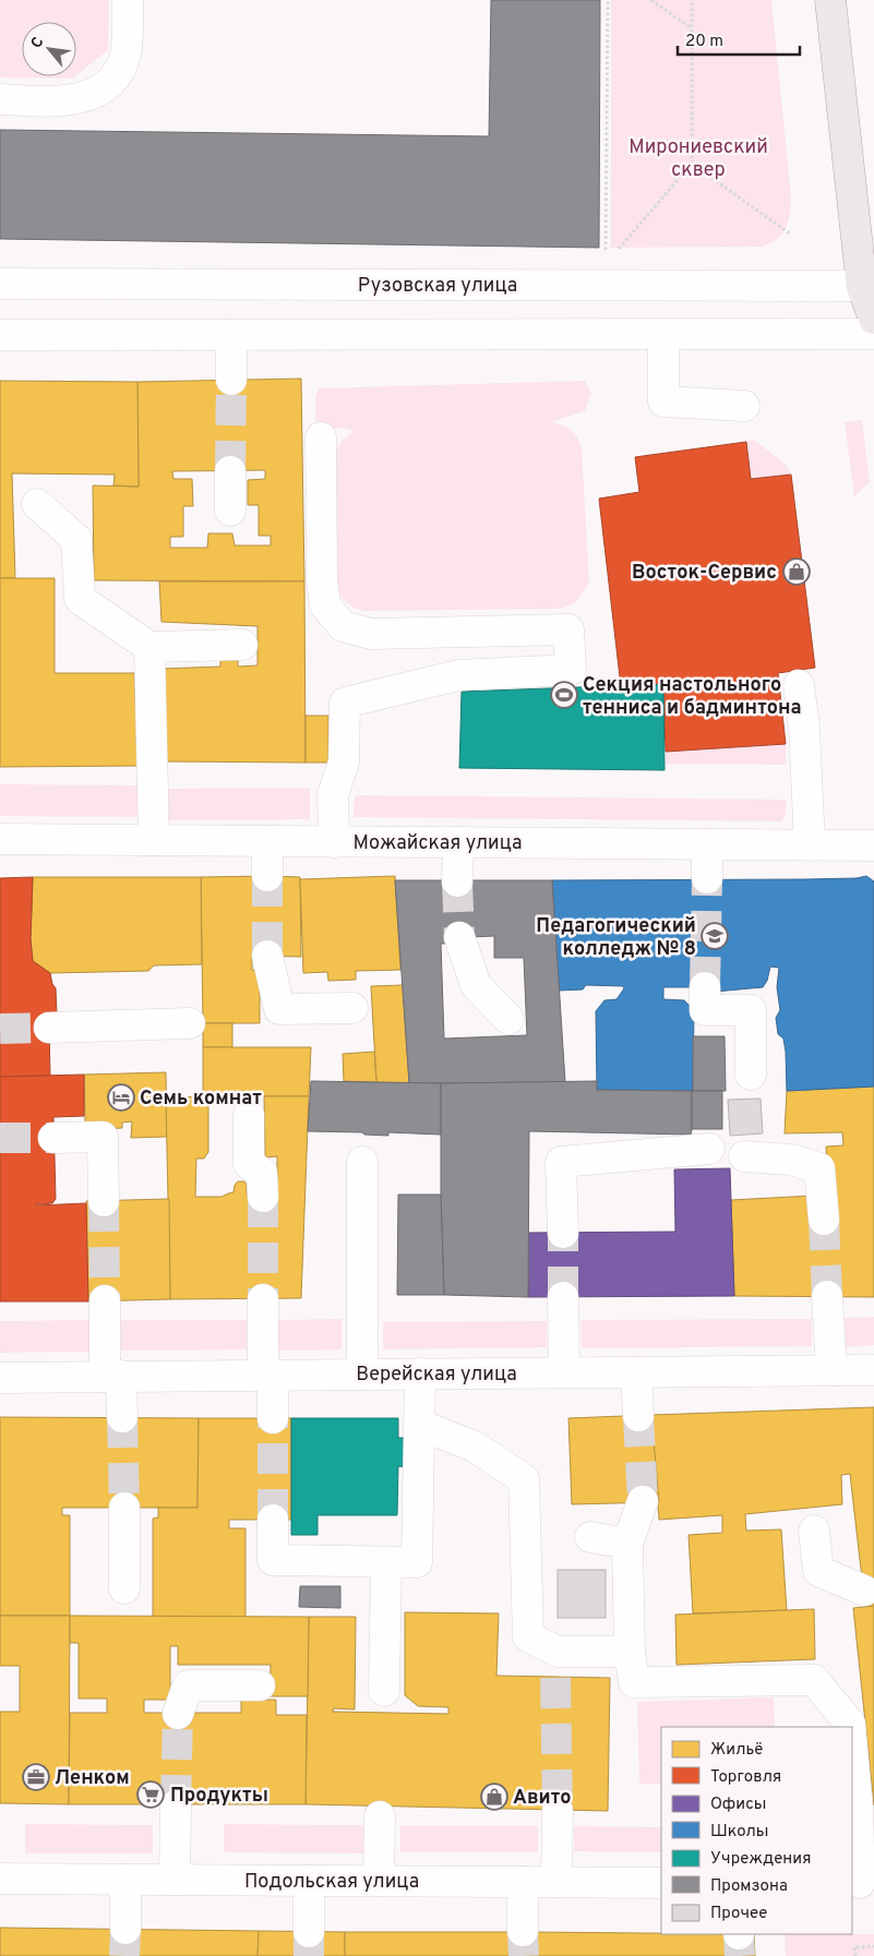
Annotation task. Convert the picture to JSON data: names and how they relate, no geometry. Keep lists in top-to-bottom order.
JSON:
{
  "streets": {
    "street": [
      "Рузовская улица",
      "Можайская улица",
      "Верейская улица",
      "Подольская улица"
    ]
  },
  "parks": ["Мирониевский сквер"],
  "places": {
    "shop": ["Восток-Сервис", "Авито"],
    "sports": ["Секция настольного тенниса и бадминтона"],
    "school or university": ["Педагогический колледж № 8"],
    "hotel": ["Семь комнат"],
    "office": ["Ленком"],
    "supermarket": ["Продукты"]
  },
  "legend": [
    "Жильё",
    "Торговля",
    "Офисы",
    "Школы",
    "Учреждения",
    "Промзона",
    "Прочее"
  ],
  "scale_bar": "20 m",
  "north": "top left"
}
